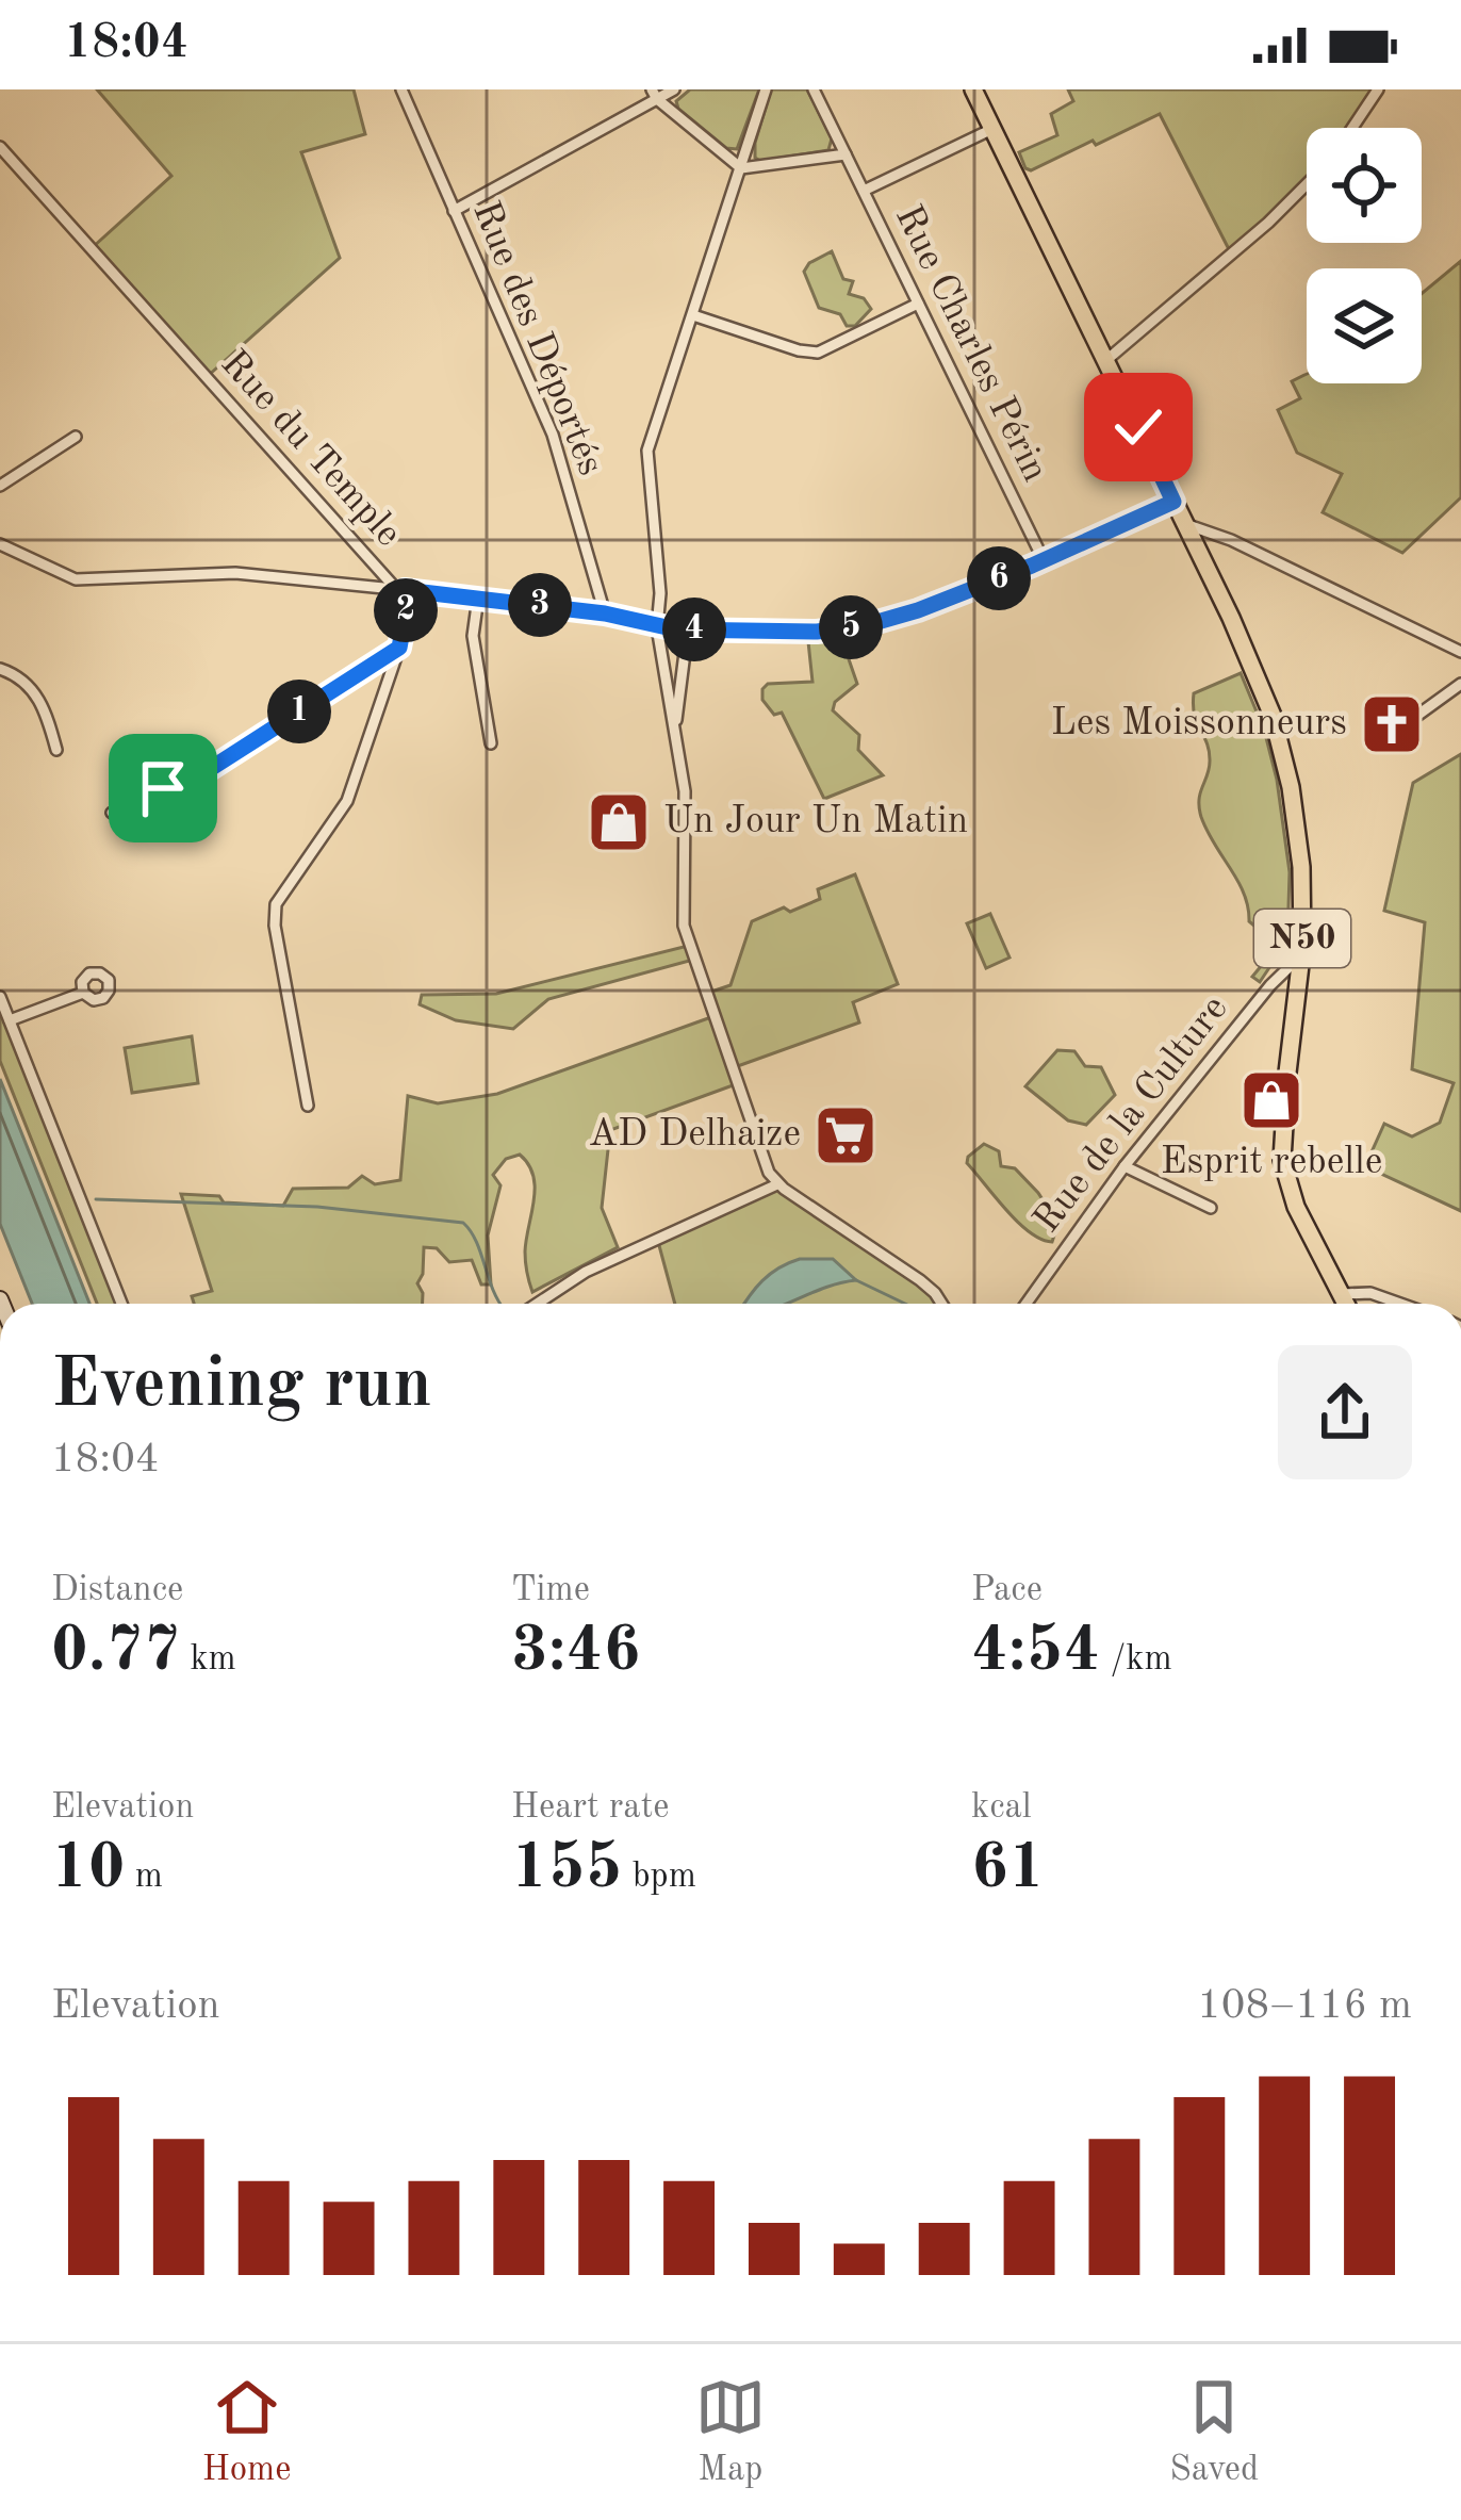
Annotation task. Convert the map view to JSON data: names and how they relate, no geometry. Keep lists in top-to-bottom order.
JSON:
{
  "streets": {
    "main road": ["N50"],
    "street": [
      "Rue des Déportés",
      "Rue Charles Périn",
      "Rue du Temple",
      "Rue de la Culture"
    ]
  },
  "crossings": [
    ["Rue des Déportés", "Rue du Temple"],
    ["Rue Charles Périn", "Rue du Temple"],
    ["Rue du Temple", "N50"],
    ["N50", "Rue de la Culture"]
  ],
  "places": {
    "church": ["Les Moissonneurs"],
    "shop": ["Un Jour Un Matin", "Esprit rebelle"],
    "supermarket": ["AD Delhaize"]
  },
  "page": {
    "status": "18:04",
    "pins": [
      "6",
      "3",
      "2",
      "5",
      "4",
      "1"
    ],
    "heading": ["Evening run", "18:04"],
    "stats": [
      ["Distance", "0.77 km"],
      ["Time", "3:46"],
      ["Pace", "4:54 /km"],
      ["Elevation", "10 m"],
      ["Heart rate", "155 bpm"],
      ["kcal", "61"]
    ],
    "chart": ["Elevation", "108–116 m"],
    "tabs": ["Home", "Map", "Saved"]
  }
}
